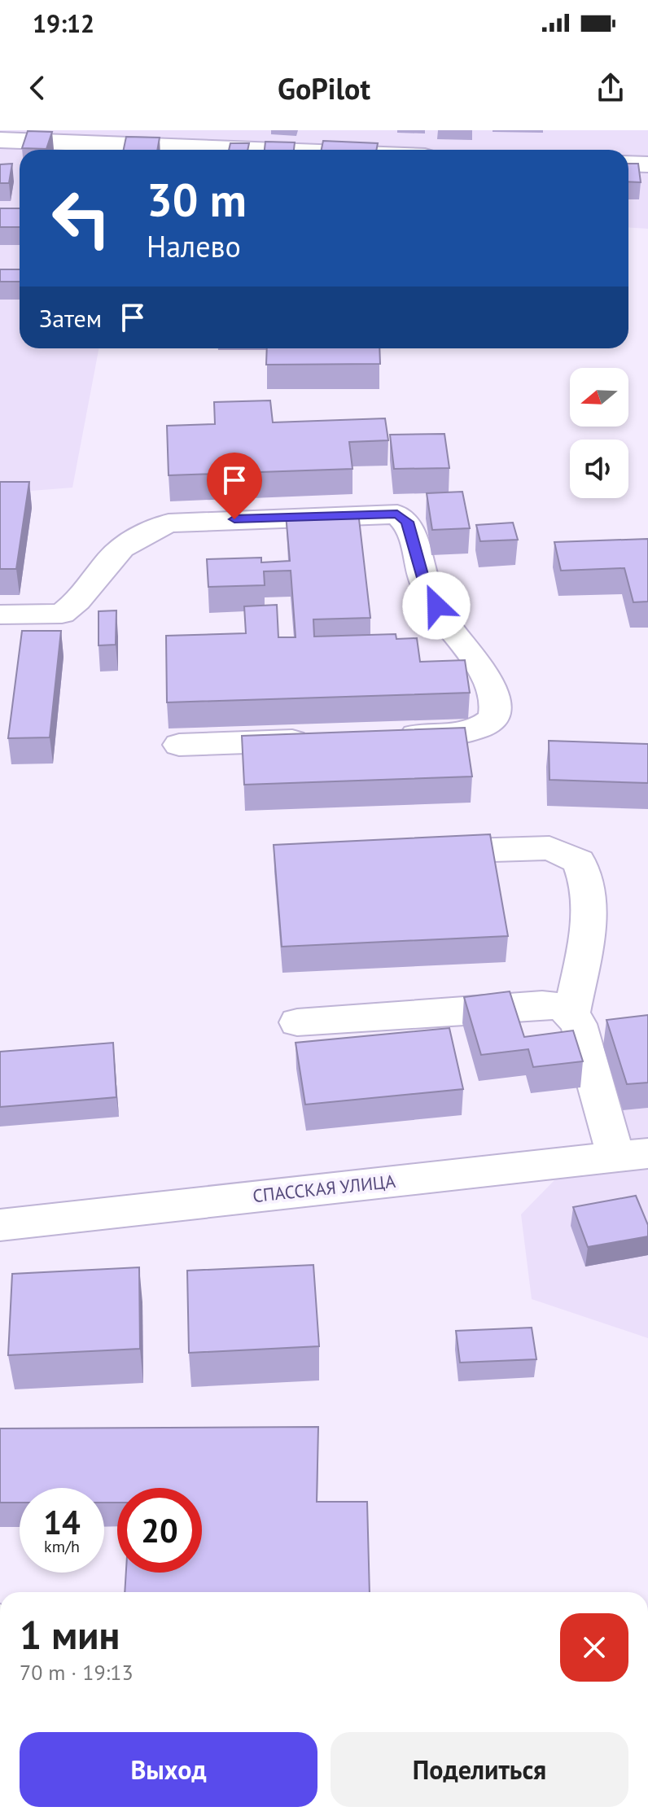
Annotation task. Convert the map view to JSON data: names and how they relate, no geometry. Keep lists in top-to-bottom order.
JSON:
{
  "streets": {
    "street": ["СПАССКАЯ УЛИЦА"]
  },
  "north": "left",
  "page": {
    "status": "19:12",
    "header": "GoPilot",
    "turn": ["30 m", "Налево"],
    "then": "Затем",
    "speed": "14 km/h",
    "limit": "20",
    "heading": ["1 мин", "70 m · 19:13"],
    "buttons": ["Выход", "Поделиться"]
  }
}
